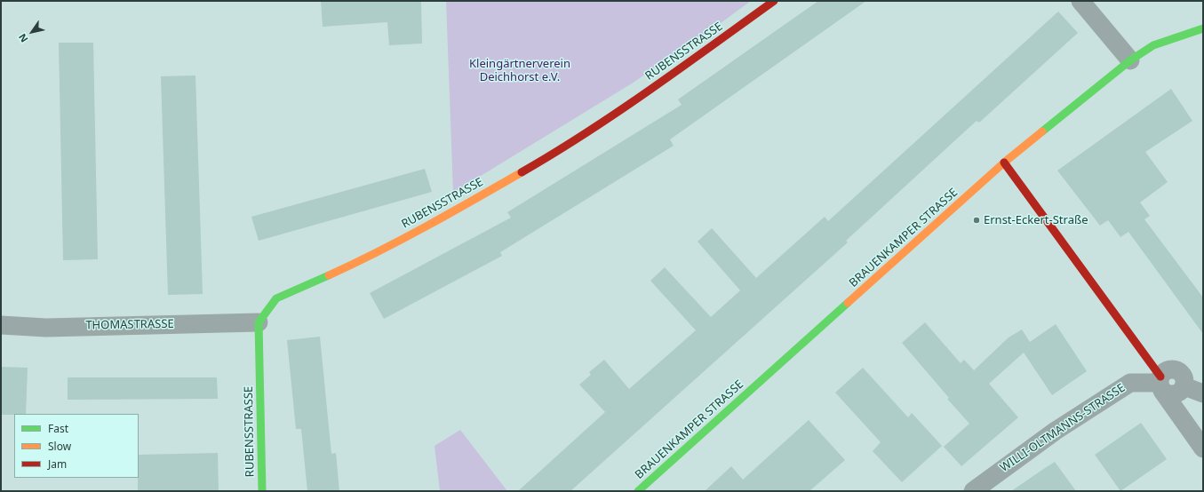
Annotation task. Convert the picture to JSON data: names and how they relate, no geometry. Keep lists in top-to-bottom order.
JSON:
{
  "streets": {
    "street": [
      "RUBENSSTRASSE",
      "BRAUENKAMPER STRASSE",
      "THOMASTRASSE",
      "WILLI-OLTMANNS-STRASSE"
    ]
  },
  "crossings": [
    ["RUBENSSTRASSE", "THOMASTRASSE"]
  ],
  "parks": ["Kleingärtnerverein Deichhorst e.V."],
  "places": ["Ernst-Eckert-Straße"],
  "legend": ["Fast", "Slow", "Jam"],
  "north": "bottom left"
}
